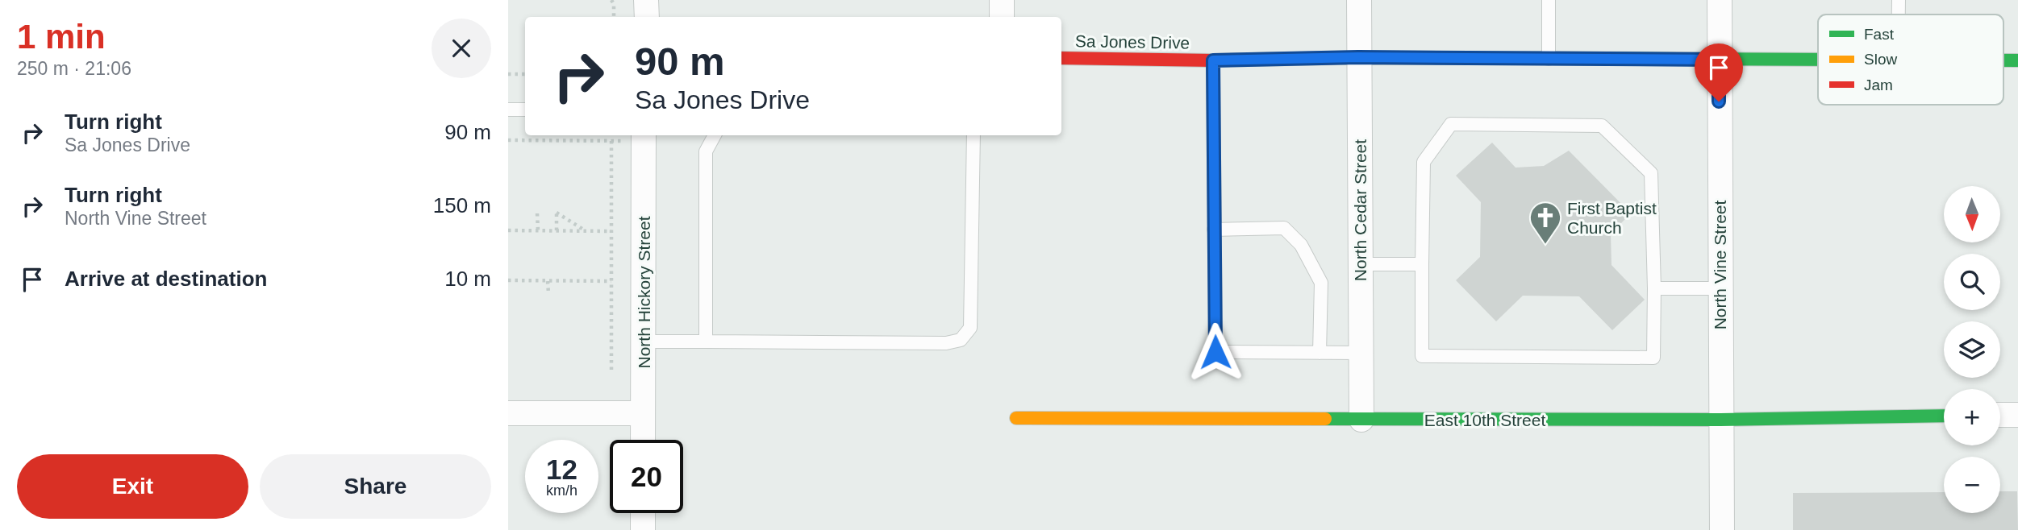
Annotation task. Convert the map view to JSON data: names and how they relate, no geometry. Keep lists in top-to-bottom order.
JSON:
{
  "streets": {
    "street": [
      "Sa Jones Drive",
      "North Cedar Street",
      "North Vine Street",
      "North Hickory Street",
      "East 10th Street"
    ]
  },
  "crossings": [
    ["Sa Jones Drive", "North Cedar Street"],
    ["Sa Jones Drive", "North Vine Street"],
    ["North Cedar Street", "East 10th Street"],
    ["North Vine Street", "East 10th Street"]
  ],
  "places": {
    "church": ["First Baptist Church"]
  },
  "legend": ["Fast", "Slow", "Jam"],
  "north": "bottom",
  "page": {
    "heading": ["1 min", "250 m · 21:06"],
    "turn": ["90 m", "Sa Jones Drive"],
    "list": [
      {
        "name": "Turn right",
        "note": "Sa Jones Drive",
        "value": "90 m"
      },
      {
        "name": "Turn right",
        "note": "North Vine Street",
        "value": "150 m"
      },
      {
        "name": "Arrive at destination",
        "value": "10 m"
      }
    ],
    "map_buttons": ["+", "−"],
    "speed": "12 km/h",
    "limit": "20",
    "buttons": ["Exit", "Share"]
  }
}
